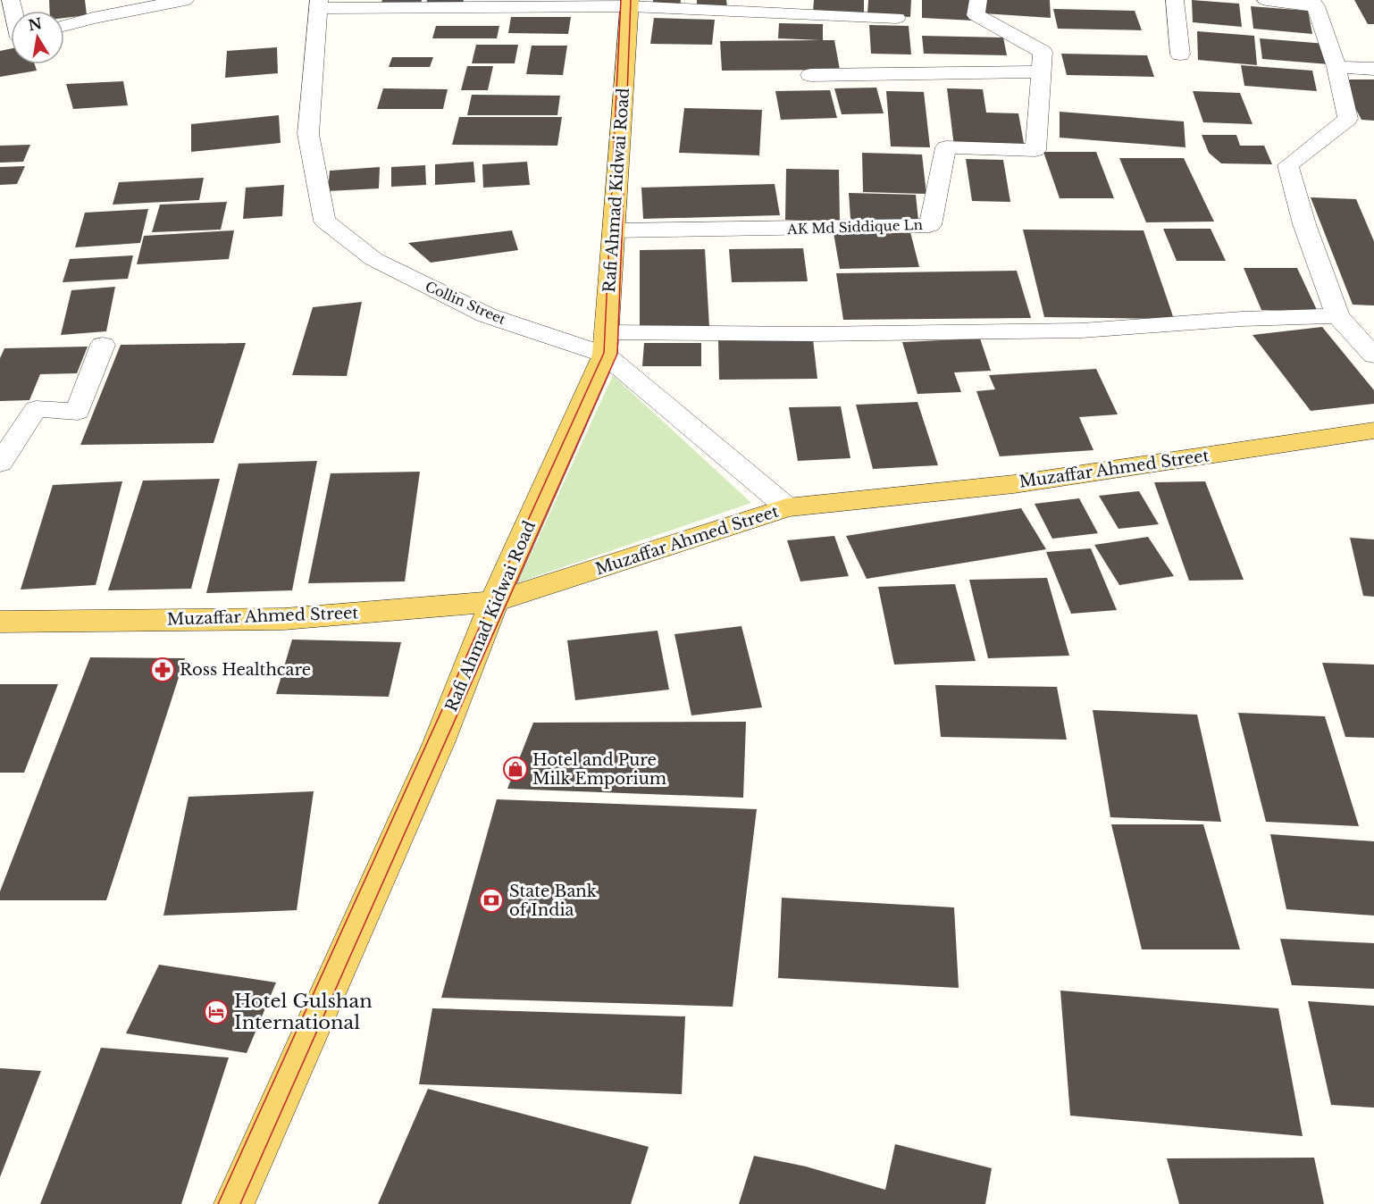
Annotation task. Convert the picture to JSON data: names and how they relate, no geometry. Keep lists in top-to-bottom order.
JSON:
{
  "streets": {
    "main road": ["Rafi Ahmad Kidwai Road", "Muzaffar Ahmed Street"],
    "street": ["AK Md Siddique Ln", "Collin Street"]
  },
  "crossings": [
    ["Rafi Ahmad Kidwai Road", "AK Md Siddique Ln"],
    ["Rafi Ahmad Kidwai Road", "Collin Street"],
    ["Rafi Ahmad Kidwai Road", "Muzaffar Ahmed Street"],
    ["Collin Street", "Muzaffar Ahmed Street"]
  ],
  "places": {
    "pharmacy": ["Ross Healthcare"],
    "shop": ["Hotel and Pure Milk Emporium"],
    "bank": ["State Bank of India"],
    "hotel": ["Hotel Gulshan International"]
  },
  "north": "top"
}
